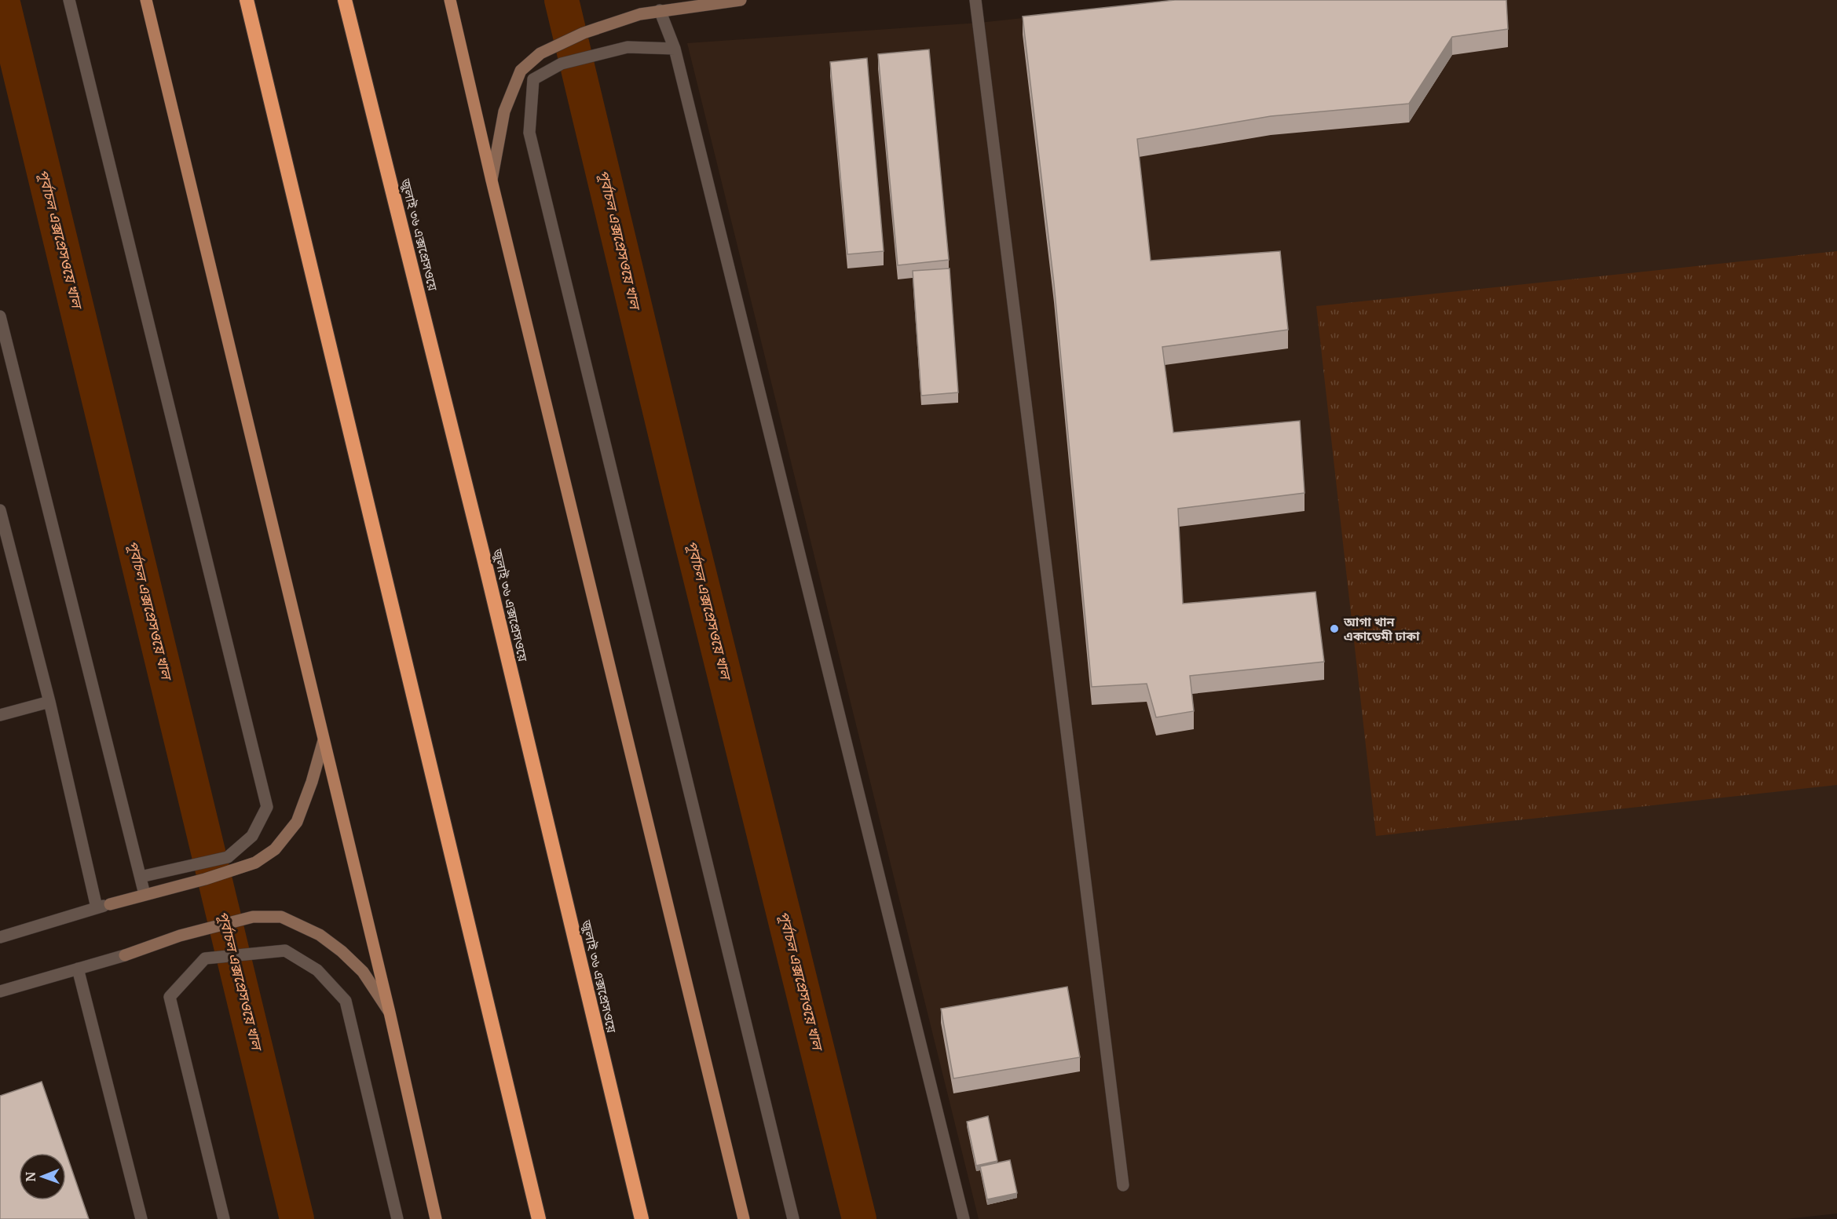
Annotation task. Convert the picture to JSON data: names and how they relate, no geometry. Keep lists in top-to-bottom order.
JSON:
{
  "streets": {
    "highway": ["জুলাই ৩৬ এক্সপ্রেসওয়ে"]
  },
  "water": ["পূর্বাচল এক্সপ্রেসওয়ে খাল"],
  "places": ["আগা খান একাডেমী ঢাকা"],
  "north": "left"
}
